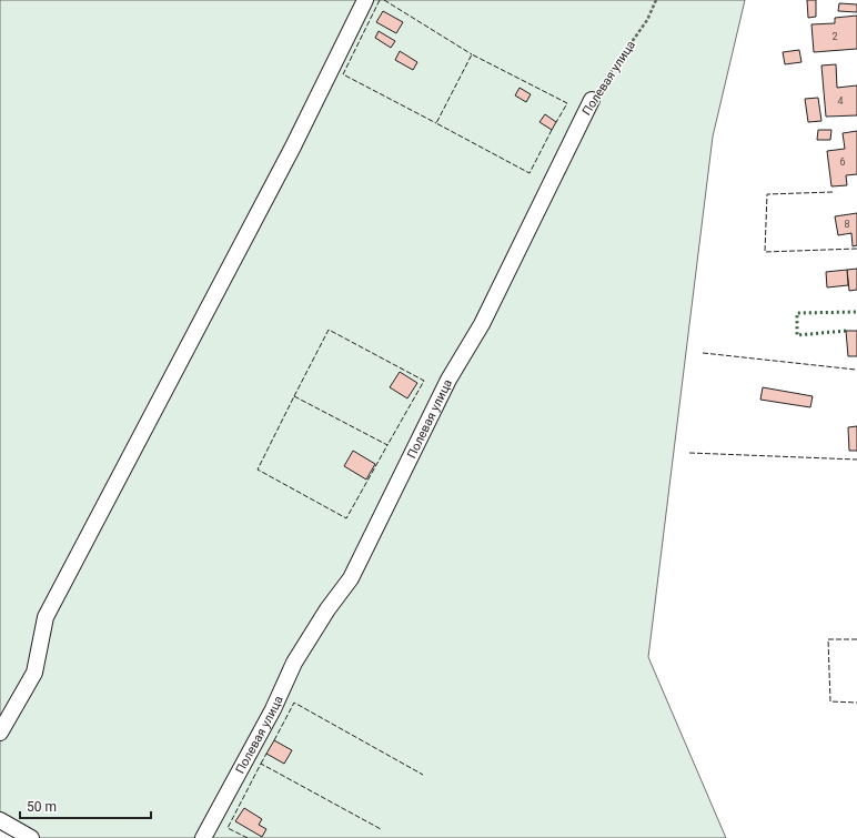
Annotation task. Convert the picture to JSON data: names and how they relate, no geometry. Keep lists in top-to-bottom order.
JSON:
{
  "streets": {
    "street": ["Полевая улица"]
  },
  "house_numbers": [
    "2",
    "4",
    "6",
    "8"
  ],
  "scale_bar": "50 m"
}
